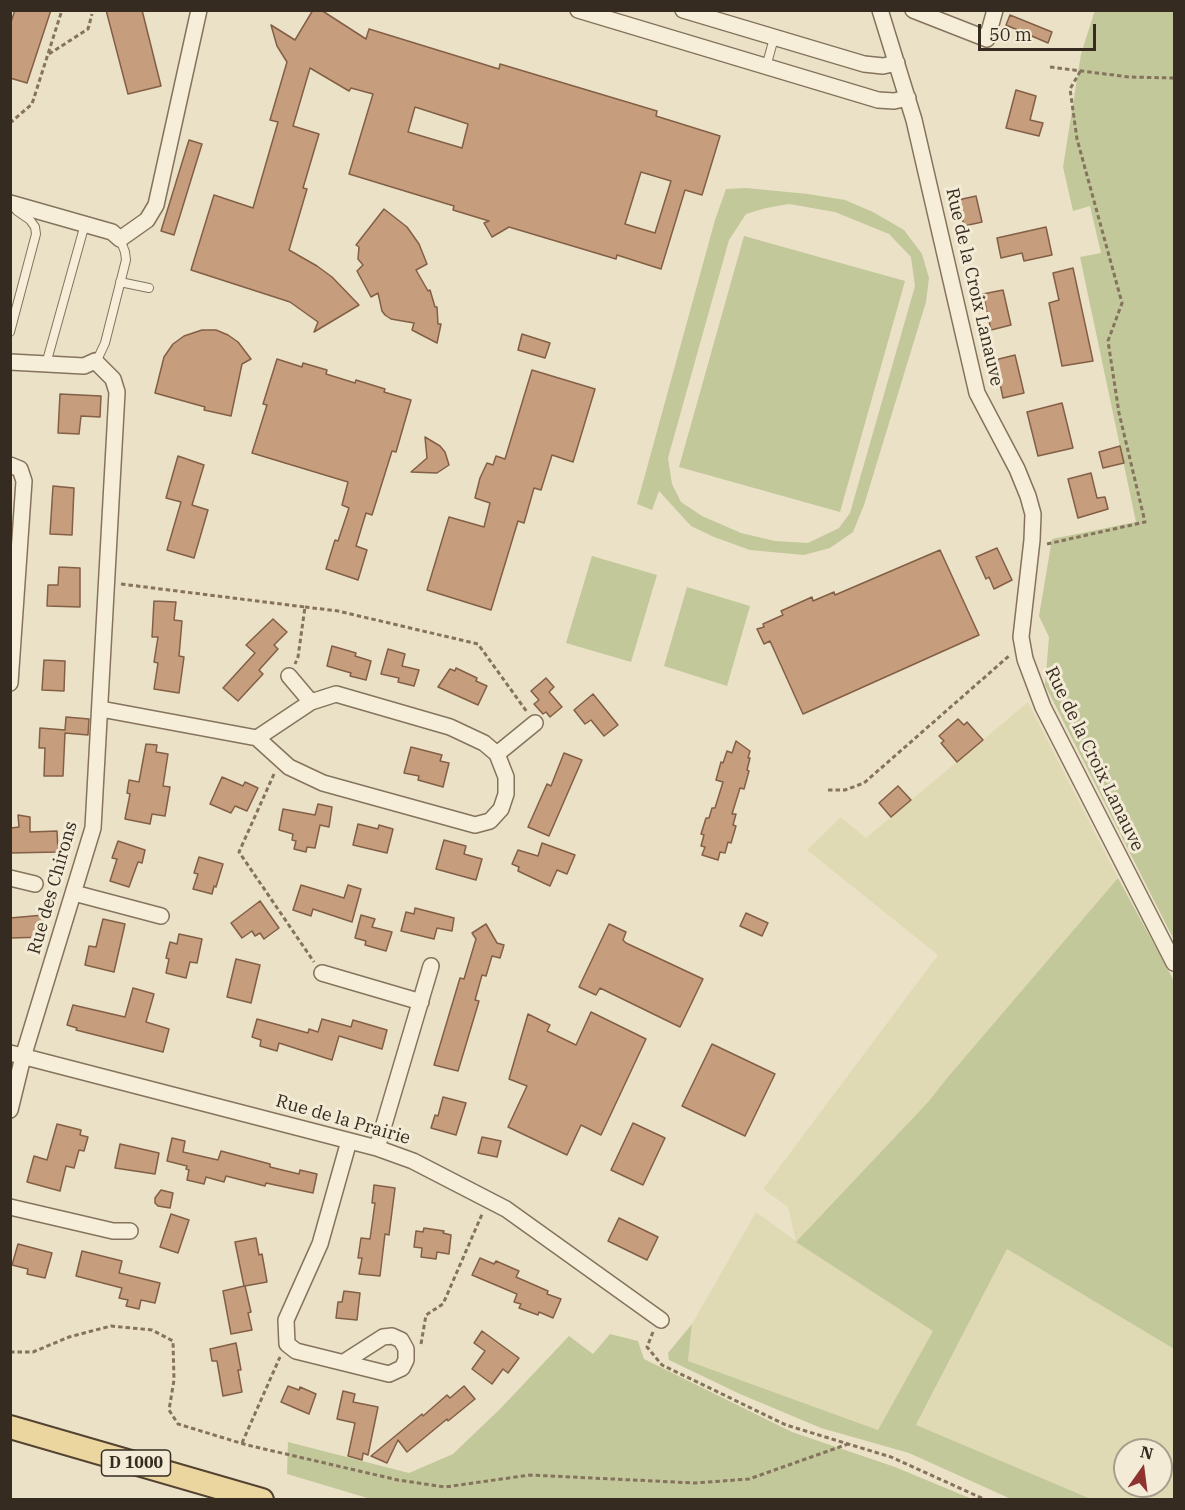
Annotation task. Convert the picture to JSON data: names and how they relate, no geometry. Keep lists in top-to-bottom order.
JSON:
{
  "streets": {
    "main road": ["D 1000"],
    "street": ["Rue de la Croix Lanauve", "Rue des Chirons", "Rue de la Prairie"]
  },
  "crossings": [
    ["Rue des Chirons", "Rue de la Prairie"]
  ],
  "scale_bar": "50 m",
  "north": "top"
}
